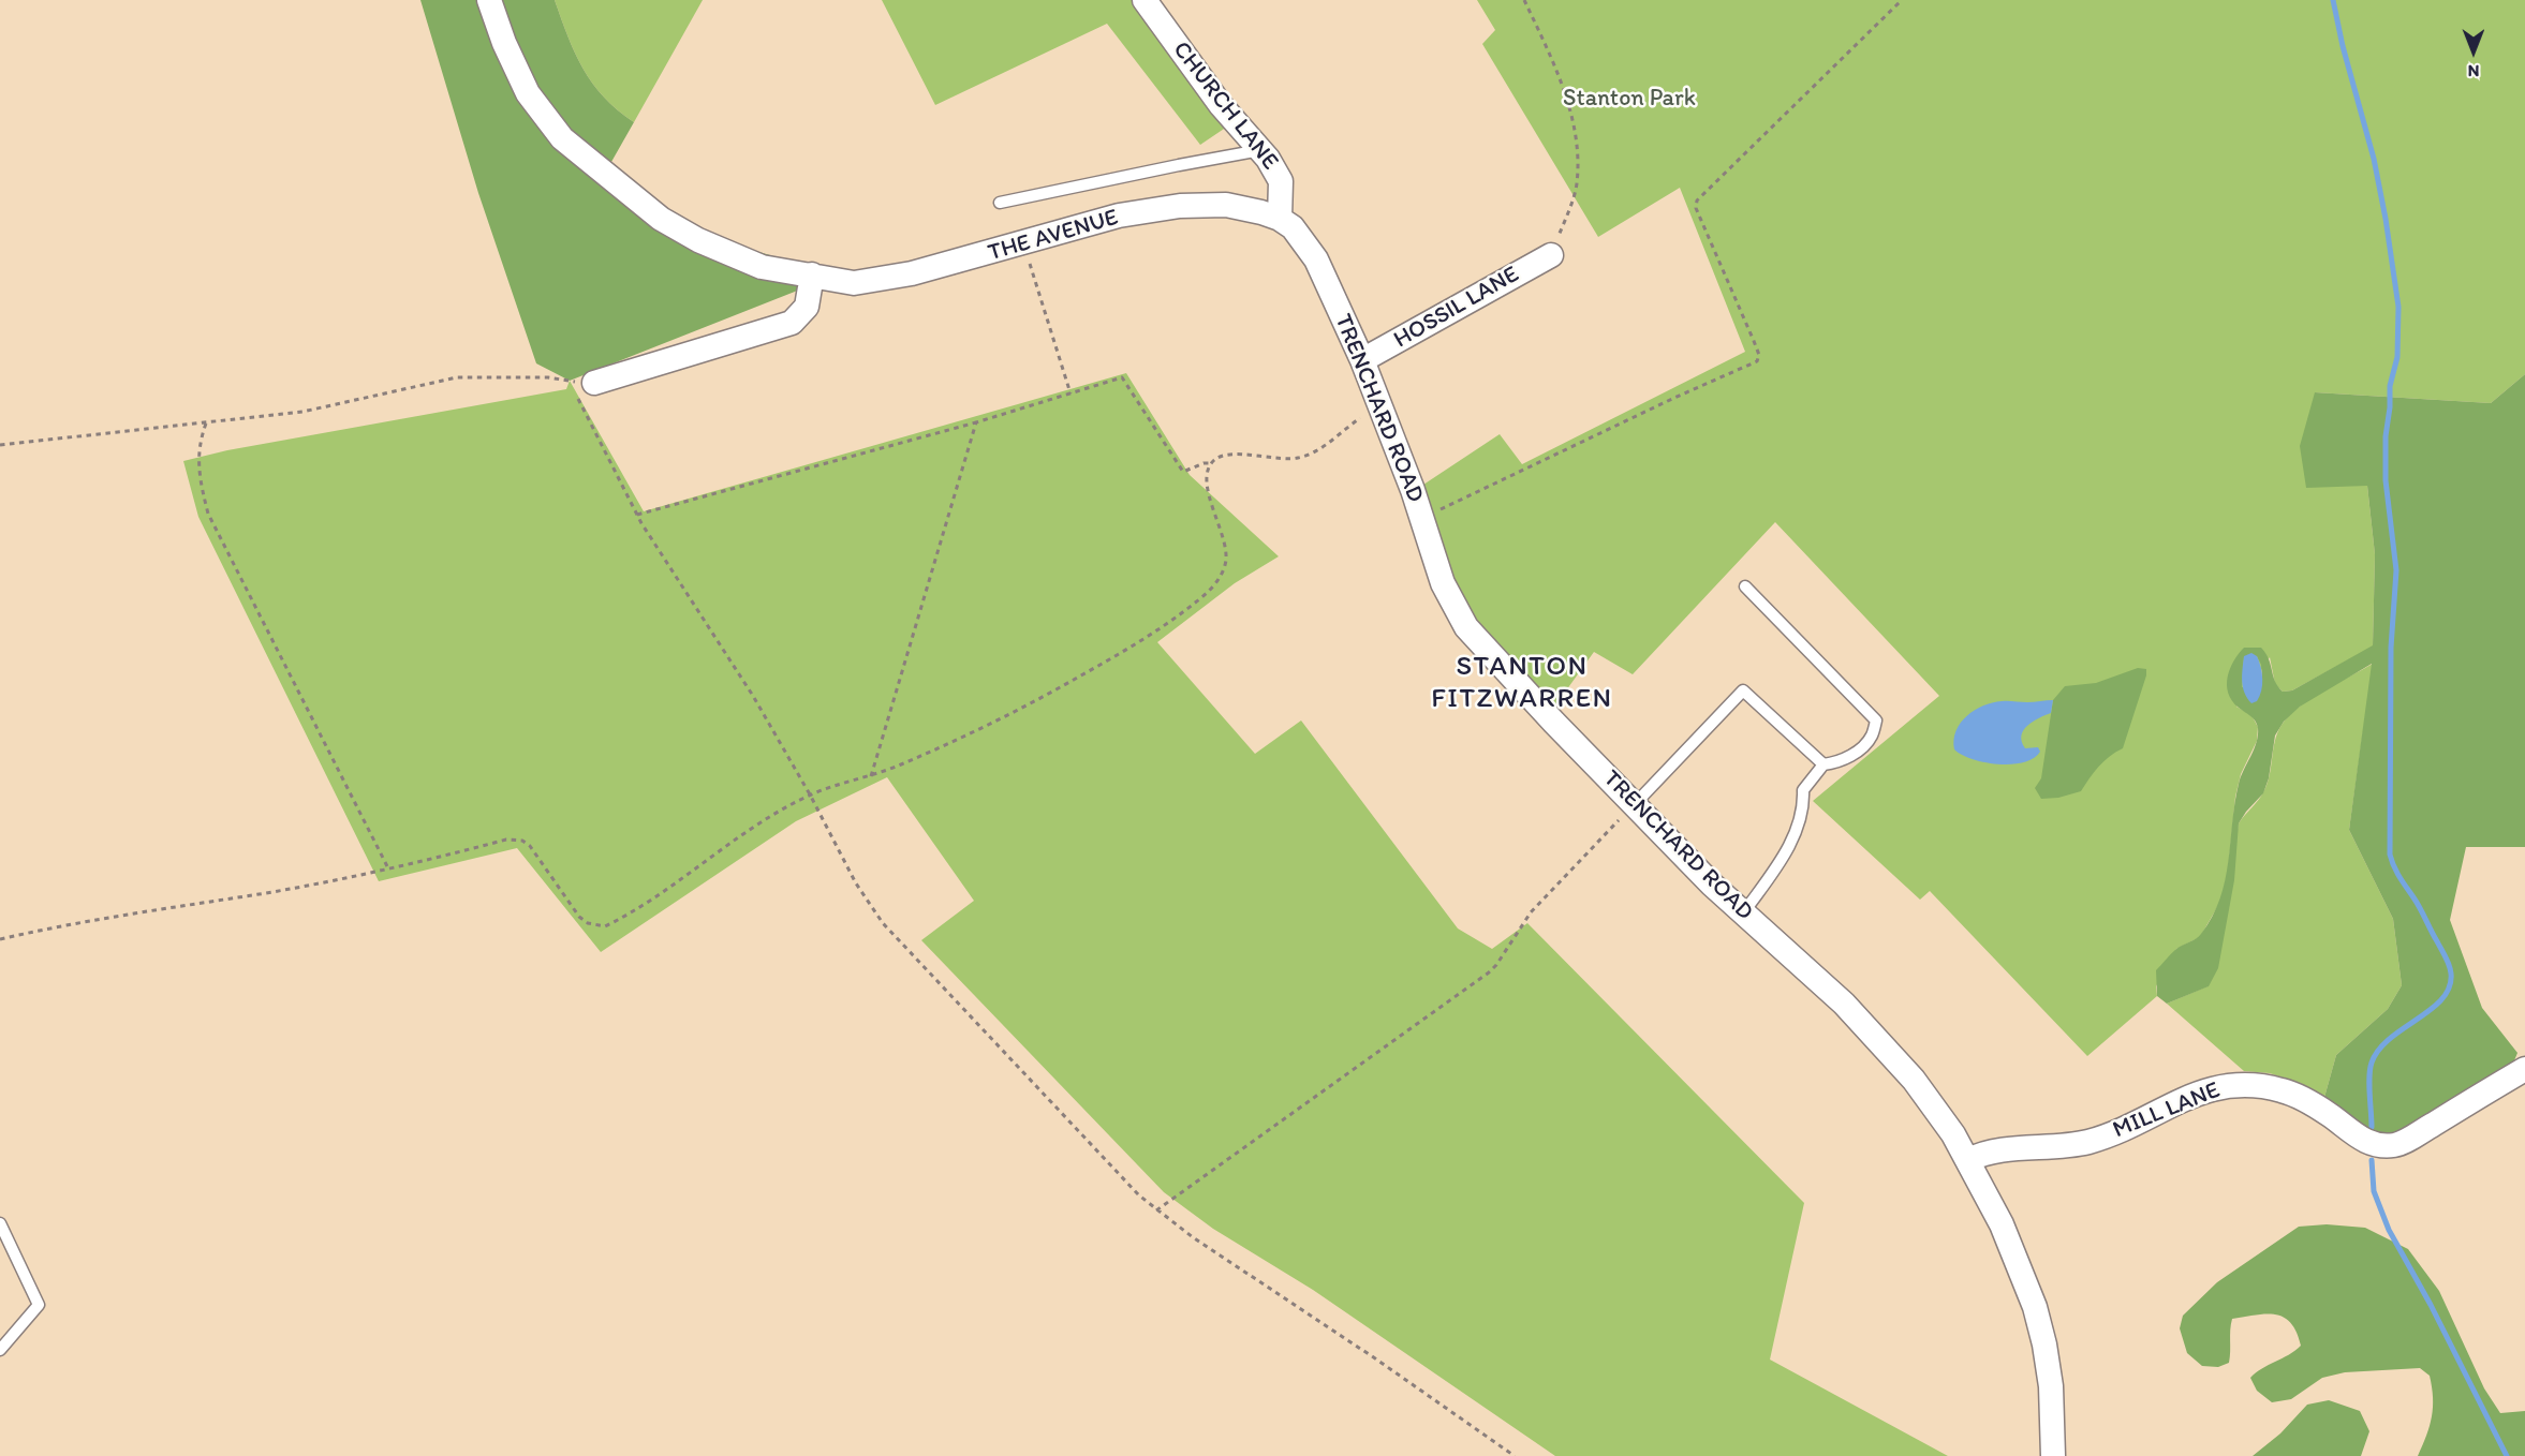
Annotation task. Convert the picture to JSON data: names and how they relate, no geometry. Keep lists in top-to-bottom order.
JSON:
{
  "streets": {
    "street": [
      "CHURCH LANE",
      "THE AVENUE",
      "HOSSIL LANE",
      "TRENCHARD ROAD",
      "MILL LANE"
    ]
  },
  "crossings": [
    ["CHURCH LANE", "THE AVENUE"],
    ["CHURCH LANE", "TRENCHARD ROAD"],
    ["THE AVENUE", "TRENCHARD ROAD"],
    ["HOSSIL LANE", "TRENCHARD ROAD"],
    ["TRENCHARD ROAD", "MILL LANE"]
  ],
  "districts": ["STANTON FITZWARREN"],
  "parks": ["Stanton Park"],
  "north": "bottom"
}
